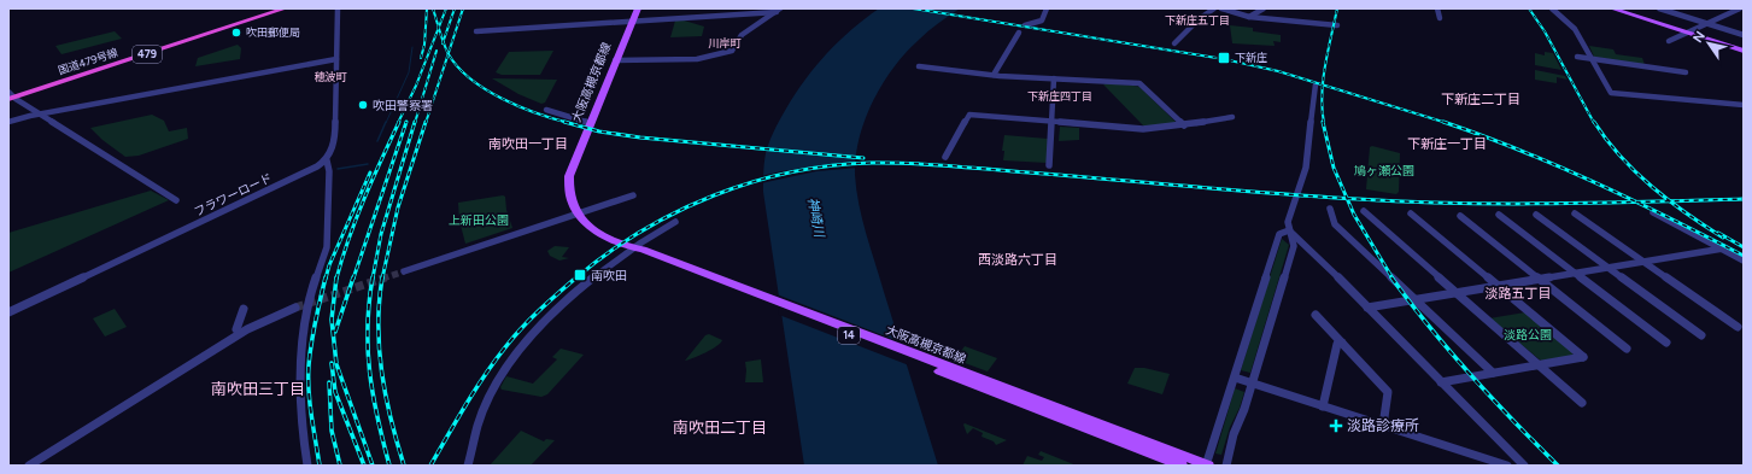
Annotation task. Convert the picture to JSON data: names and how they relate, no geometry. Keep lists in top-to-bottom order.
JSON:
{
  "streets": {
    "highway": ["479", "国道479号線"],
    "main road": ["大阪高槻京都線", "14"],
    "street": ["フラワーロード"]
  },
  "districts": [
    "下新庄五丁目",
    "川岸町",
    "穂波町",
    "下新庄四丁目",
    "下新庄二丁目",
    "南吹田一丁目",
    "下新庄一丁目",
    "西淡路六丁目",
    "淡路五丁目",
    "南吹田三丁目",
    "南吹田二丁目"
  ],
  "water": ["神崎川"],
  "parks": ["鳩ヶ瀬公園", "上新田公園", "淡路公園"],
  "places": {
    "other": ["吹田郵便局", "吹田警察署"],
    "transit": ["下新庄", "南吹田"],
    "health": ["淡路診療所"]
  },
  "north": "top left"
}
